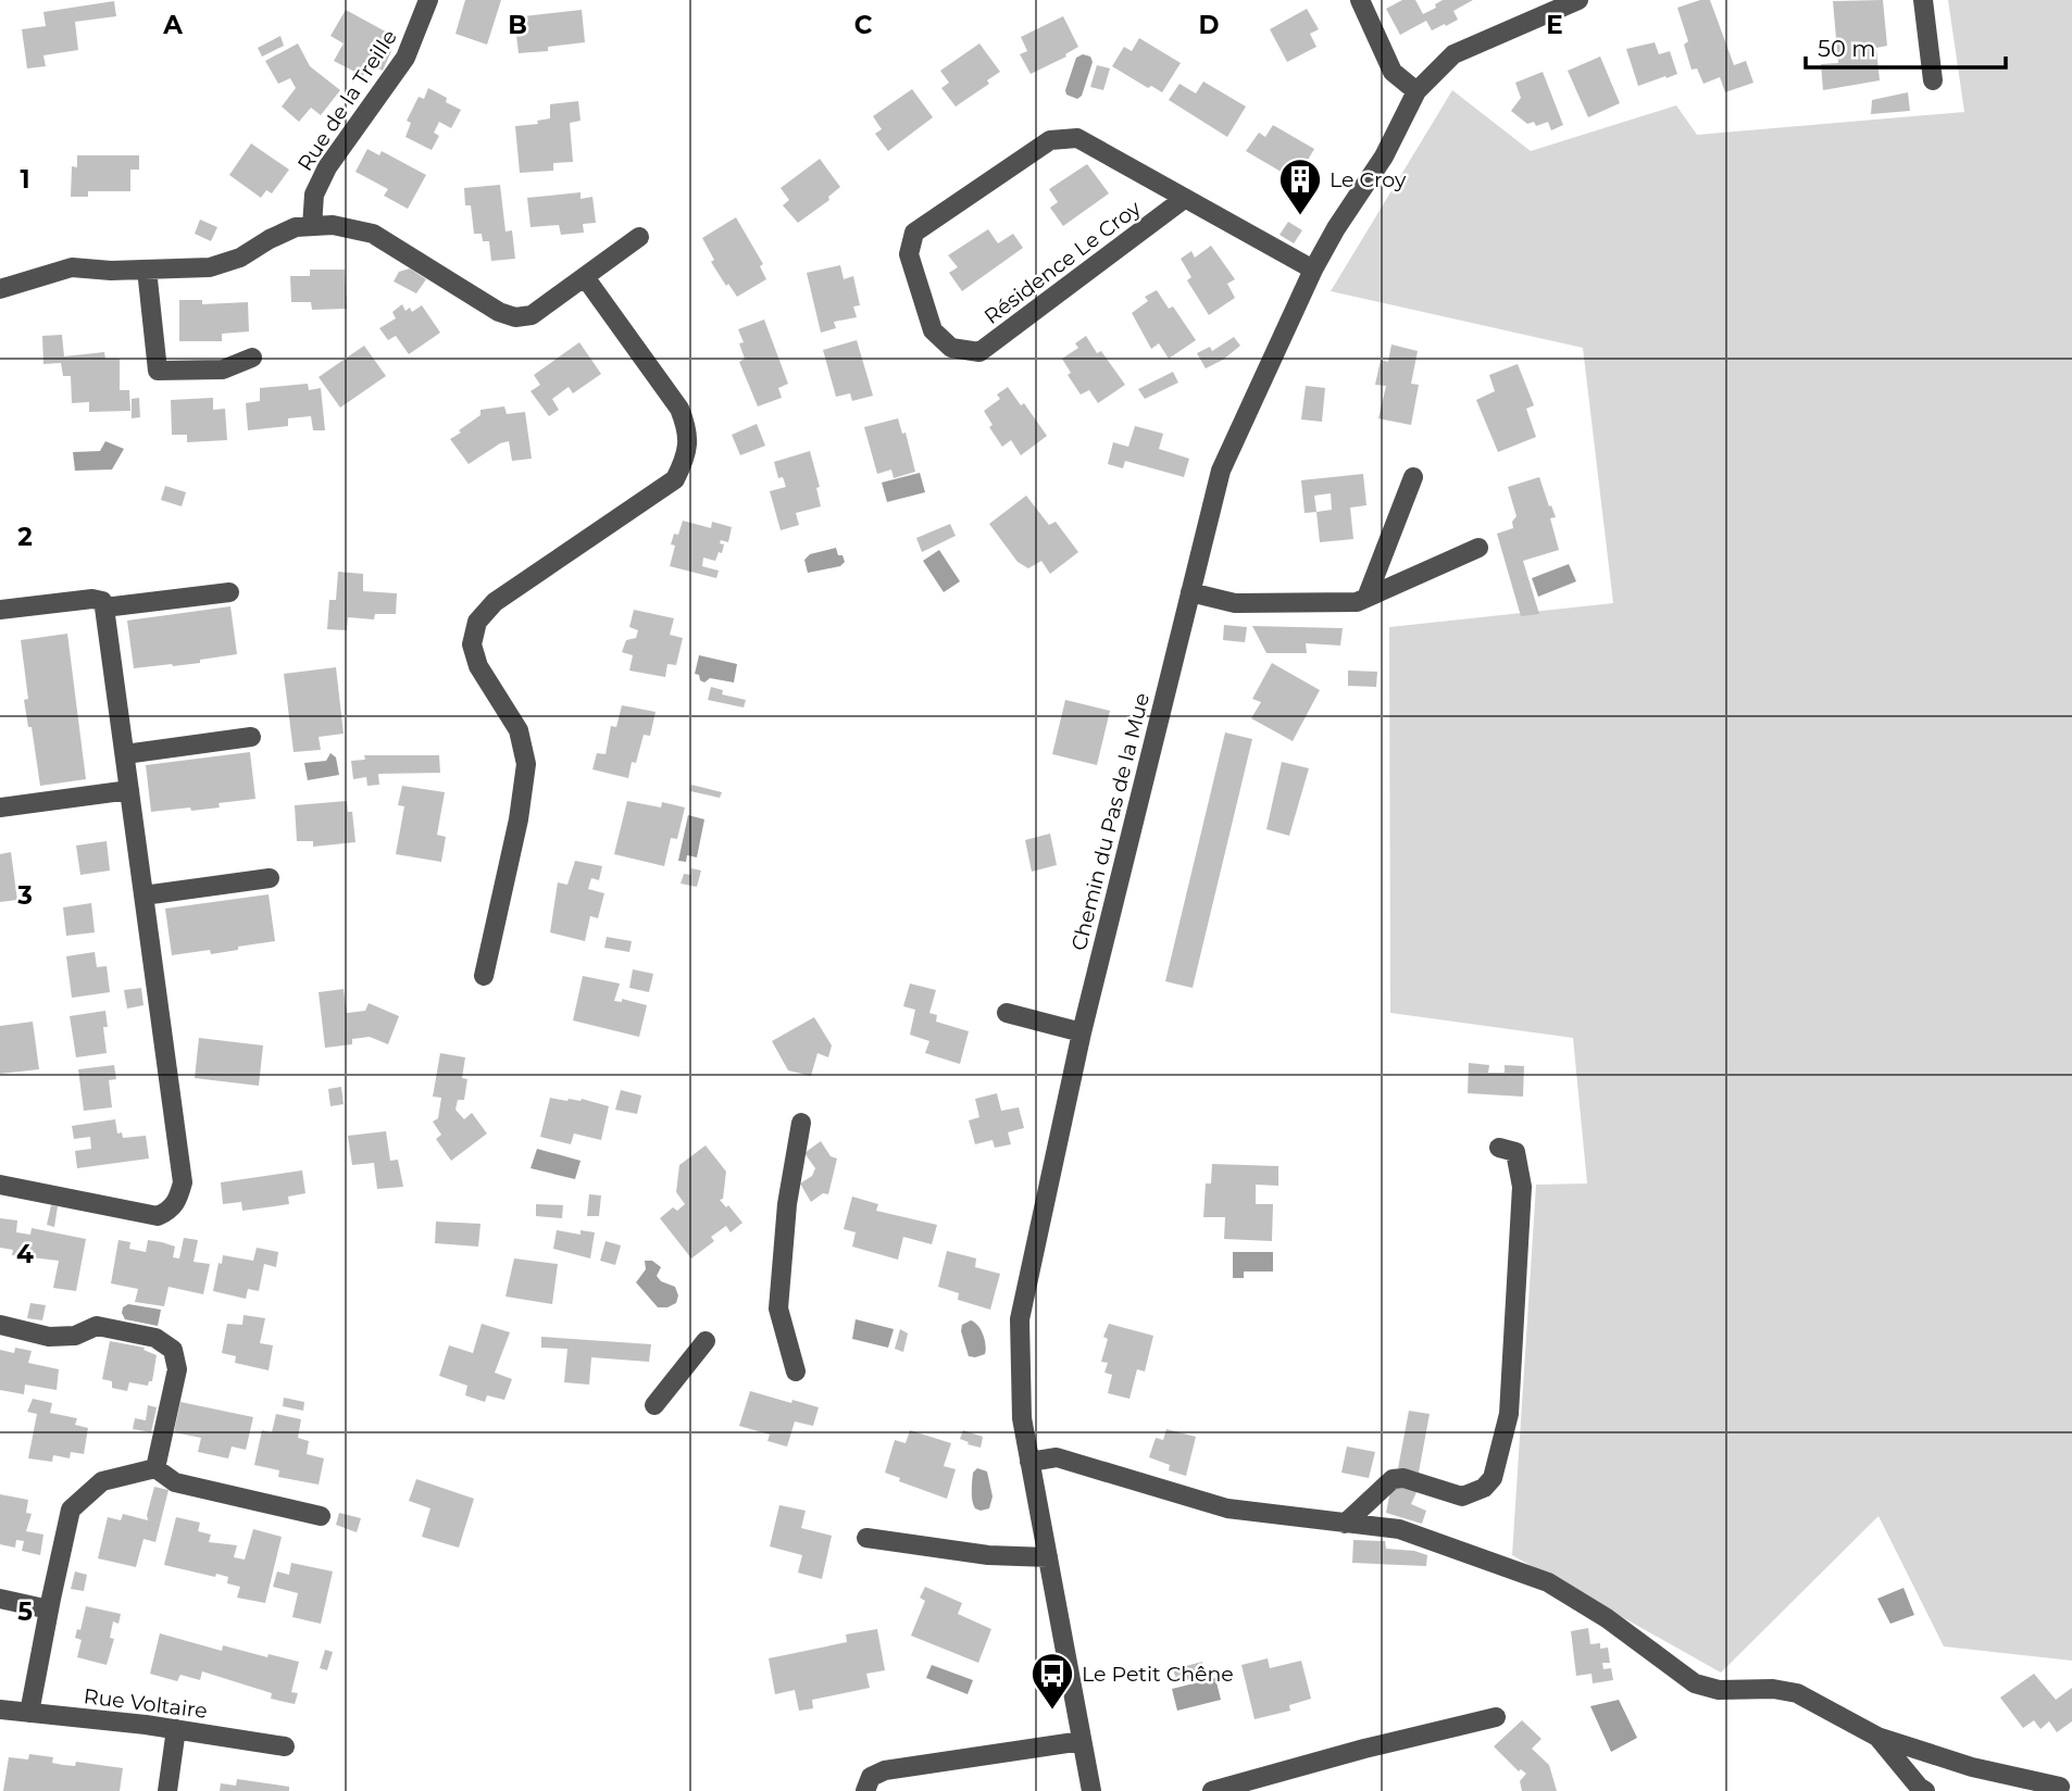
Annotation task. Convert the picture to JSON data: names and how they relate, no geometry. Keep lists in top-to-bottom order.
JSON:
{
  "streets": {
    "street": [
      "Rue de la Treille",
      "Résidence Le Croy",
      "Chemin du Pas de la Mue",
      "Rue Voltaire"
    ]
  },
  "crossings": [
    ["Résidence Le Croy", "Chemin du Pas de la Mue"]
  ],
  "places": {
    "building": ["Le Croy"],
    "bus stop": ["Le Petit Chêne"]
  },
  "scale_bar": "50 m",
  "grid": {
    "columns": [
      "A",
      "B",
      "C",
      "D",
      "E"
    ],
    "rows": [
      "1",
      "2",
      "3",
      "4",
      "5"
    ]
  }
}
